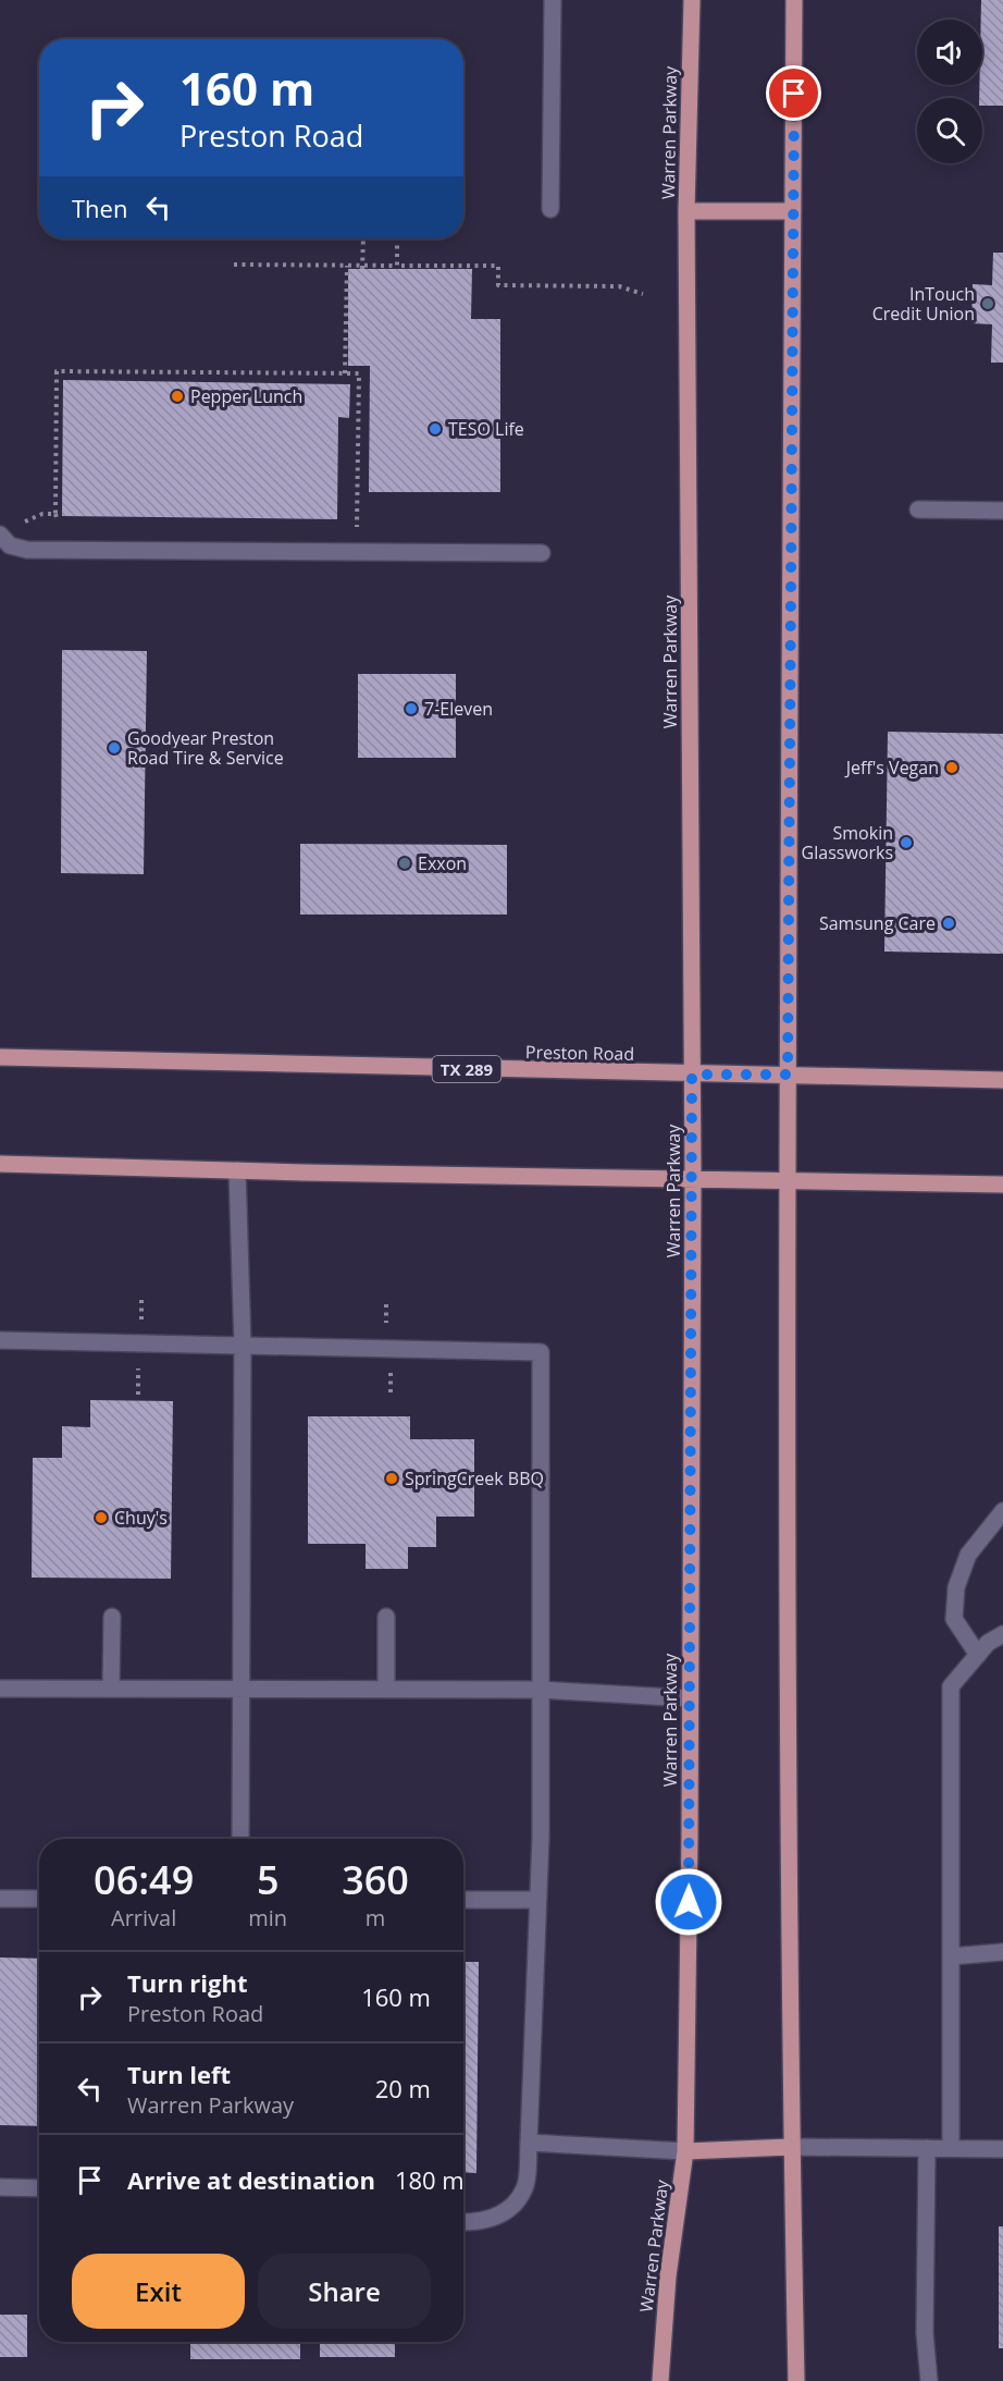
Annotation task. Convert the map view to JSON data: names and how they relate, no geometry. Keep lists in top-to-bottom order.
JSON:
{
  "streets": {
    "main road": ["Warren Parkway", "Preston Road", "TX 289"]
  },
  "crossings": [
    ["Warren Parkway", "Preston Road"]
  ],
  "places": [
    "InTouch Credit Union",
    "Pepper Lunch",
    "TESO Life",
    "7-Eleven",
    "Goodyear Preston Road Tire & Service",
    "Jeff's Vegan",
    "Smokin Glassworks",
    "Exxon",
    "Samsung Care",
    "SpringCreek BBQ",
    "Chuy's"
  ],
  "page": {
    "turn": ["160 m", "Preston Road"],
    "then": "Then",
    "eta": [
      "06:49",
      "Arrival",
      "5",
      "min",
      "360",
      "m"
    ],
    "list": [
      {
        "name": "Turn right",
        "note": "Preston Road",
        "value": "160 m"
      },
      {
        "name": "Turn left",
        "note": "Warren Parkway",
        "value": "20 m"
      },
      {
        "name": "Arrive at destination",
        "value": "180 m"
      }
    ],
    "buttons": ["Exit", "Share"]
  }
}
